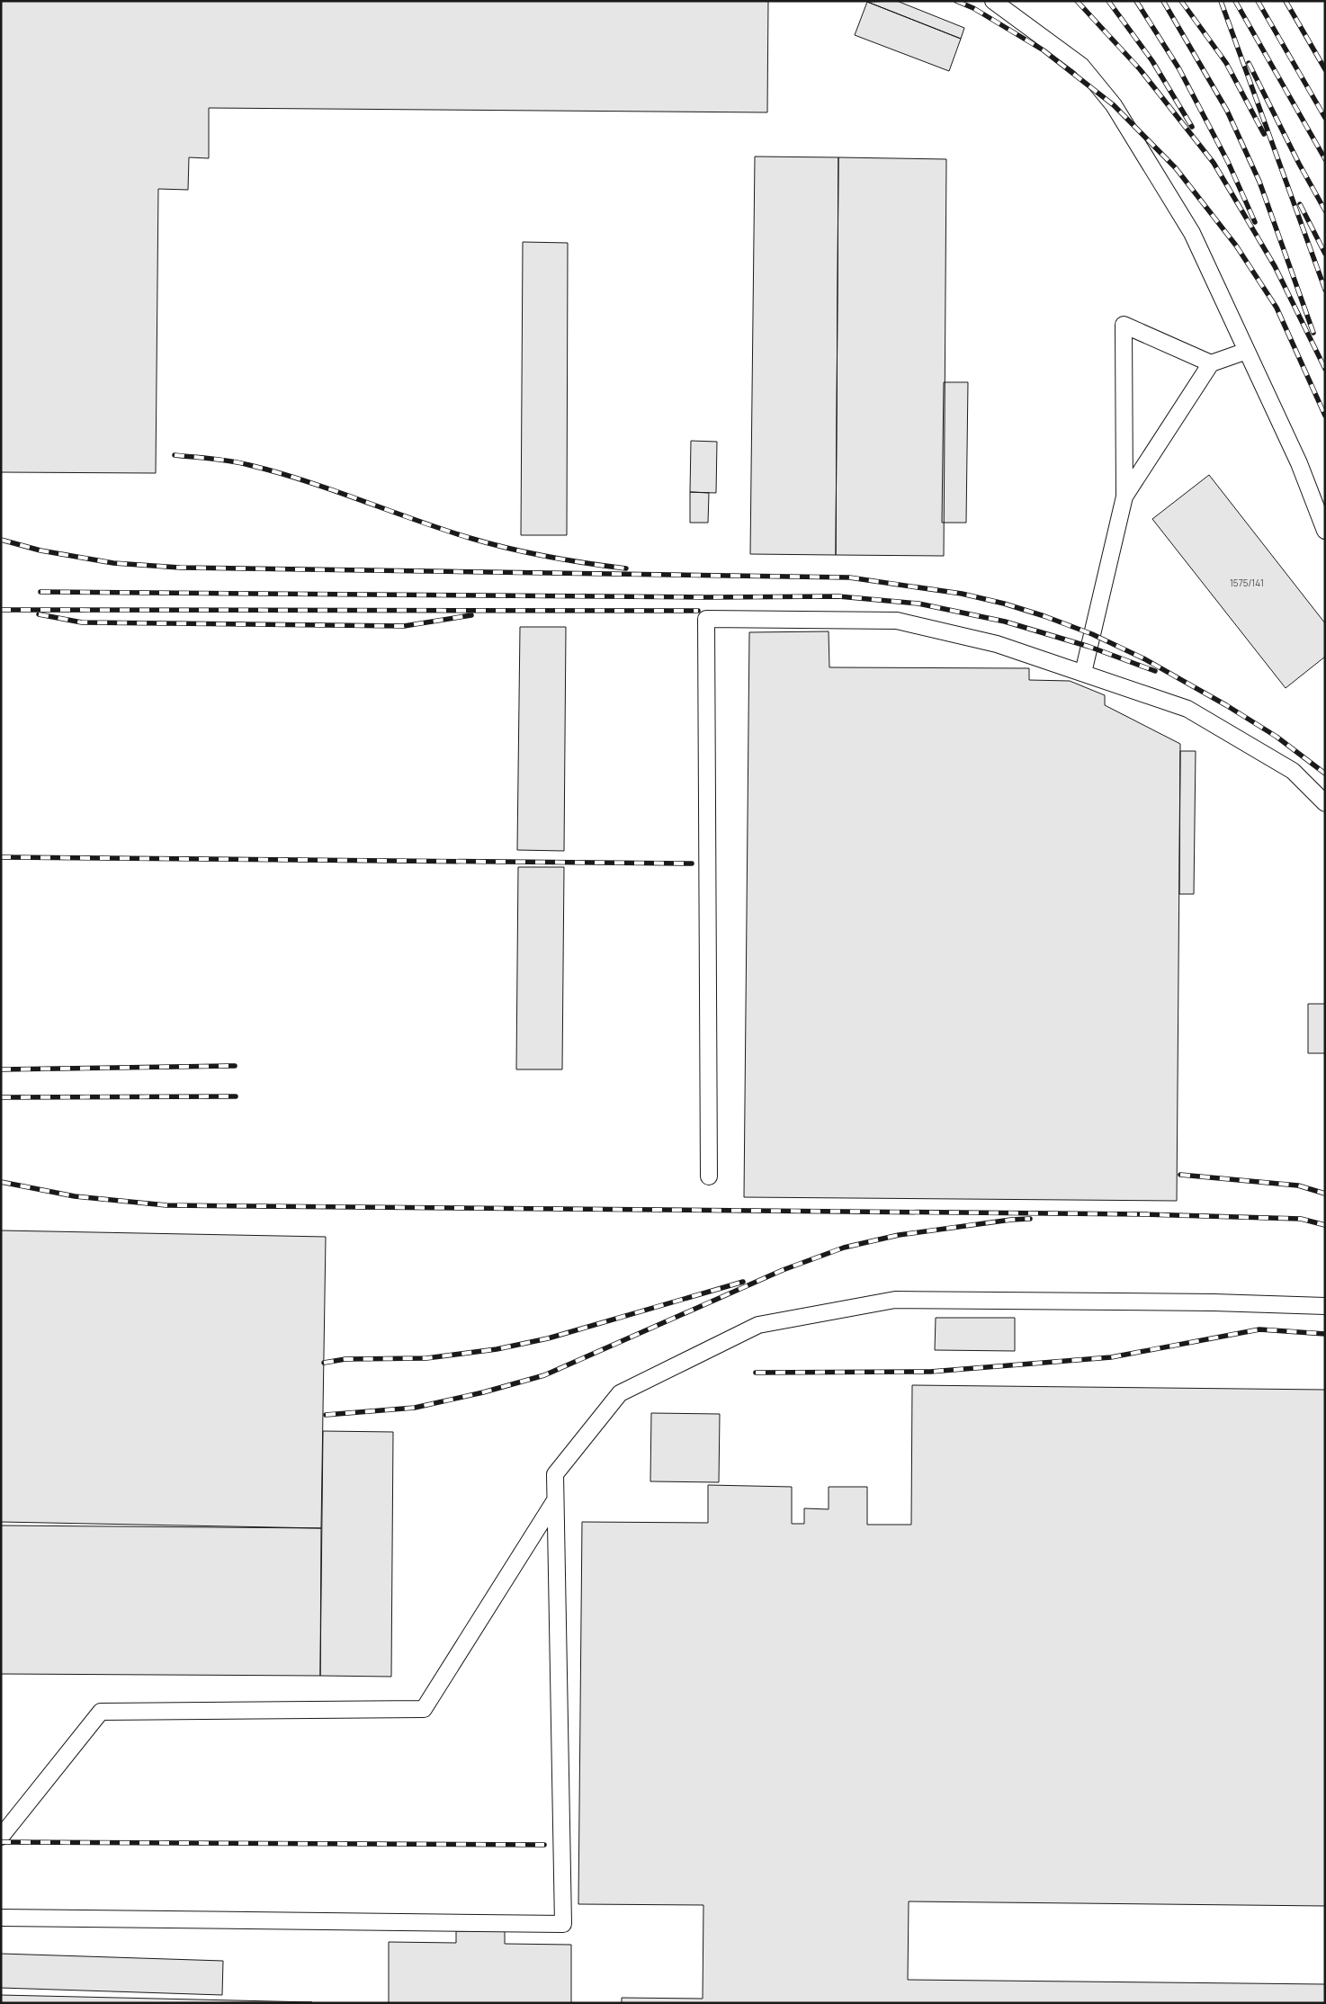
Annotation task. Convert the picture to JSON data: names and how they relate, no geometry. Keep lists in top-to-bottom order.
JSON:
{
  "house_numbers": ["1575/141"]
}
